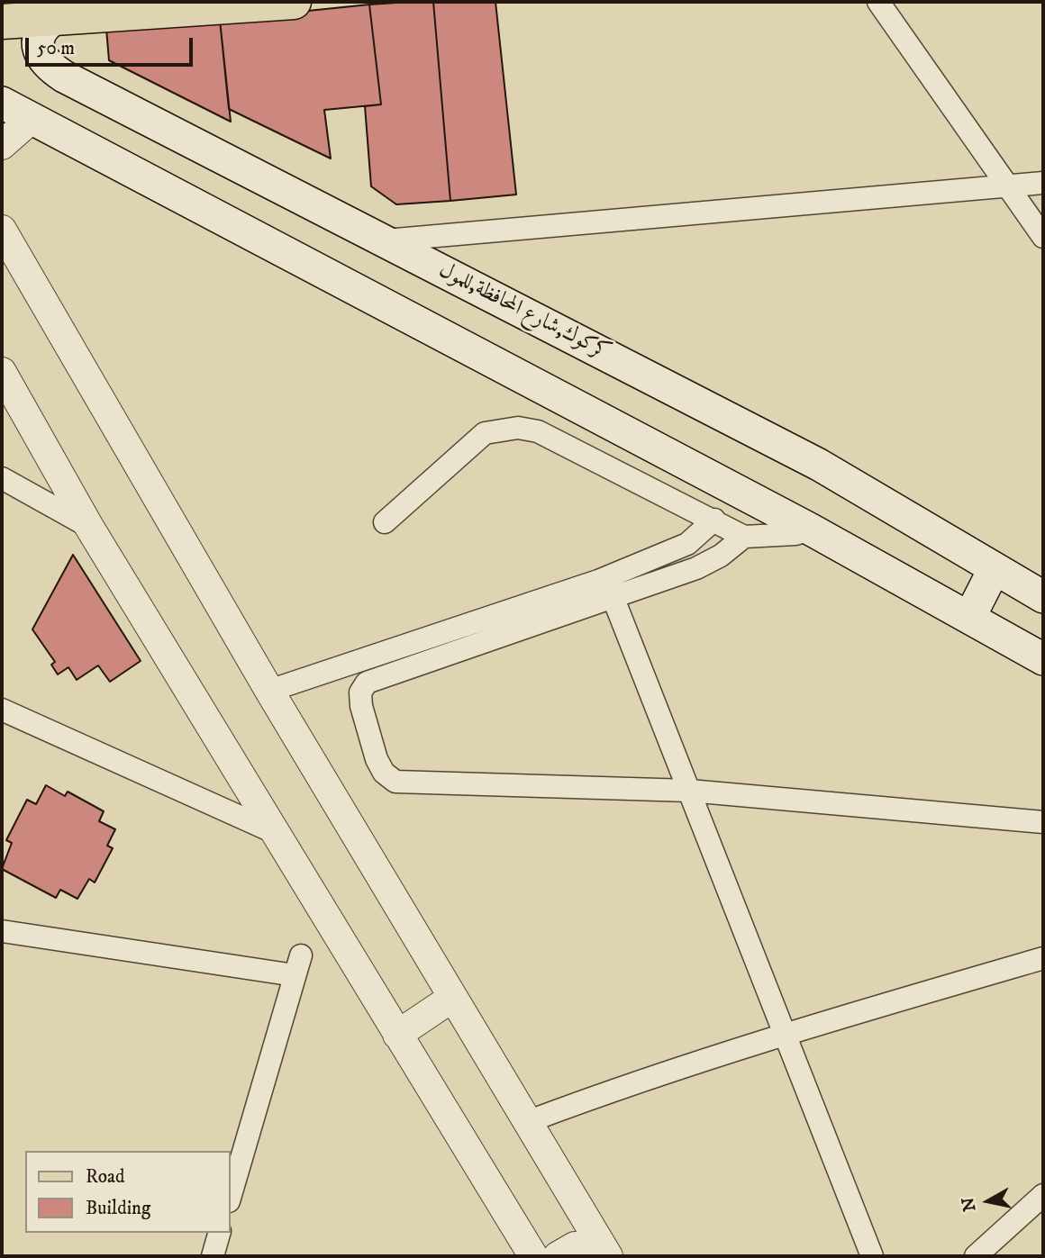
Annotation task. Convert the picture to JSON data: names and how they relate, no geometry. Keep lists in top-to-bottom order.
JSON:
{
  "streets": {
    "main road": ["كركوك,شارع المحافظة,للمول"]
  },
  "legend": ["Road", "Building"],
  "scale_bar": "50 m",
  "north": "left"
}
